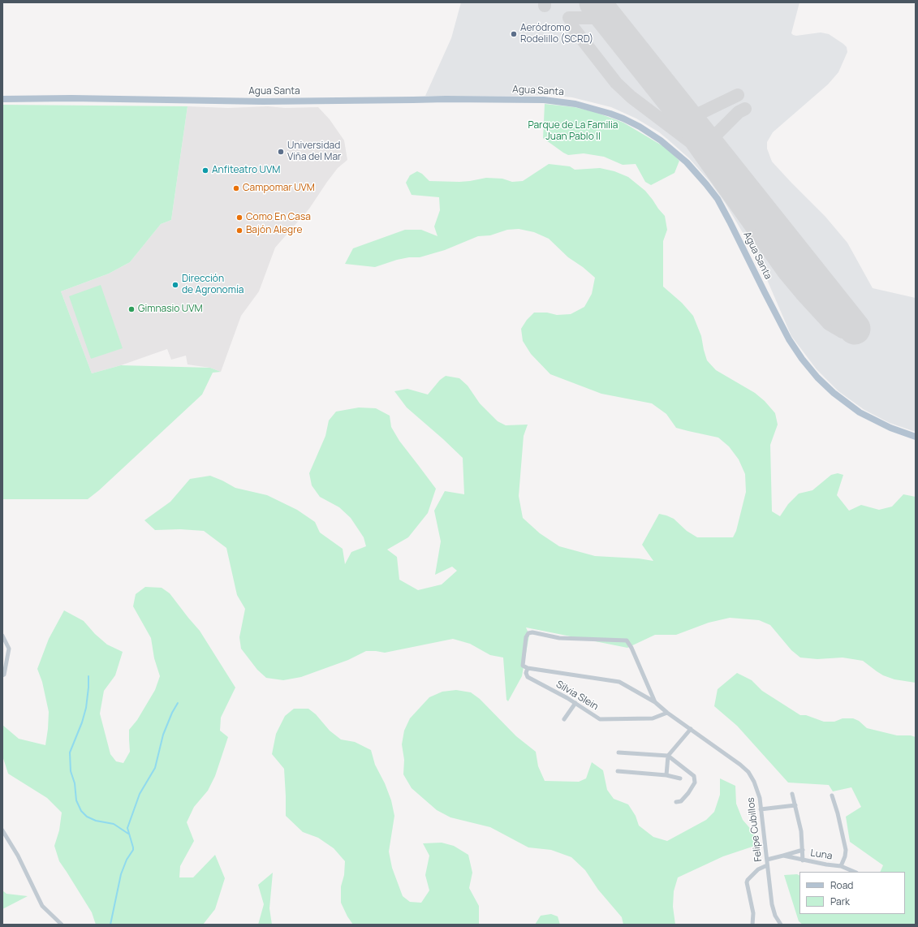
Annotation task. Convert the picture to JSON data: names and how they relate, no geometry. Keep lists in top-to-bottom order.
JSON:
{
  "streets": {
    "main road": ["Agua Santa"],
    "street": ["Silvia Slein", "Felipe Cubillos", "Luna"]
  },
  "crossings": [
    ["Silvia Slein", "Felipe Cubillos"],
    ["Felipe Cubillos", "Luna"]
  ],
  "parks": ["Parque de La Familia Juan Pablo II"],
  "places": [
    "Aeródromo Rodelillo (SCRD)",
    "Universidad Viña del Mar",
    "Anfiteatro UVM",
    "Campomar UVM",
    "Como En Casa",
    "Bajón Alegre",
    "Dirección de Agronomía",
    "Gimnasio UVM"
  ],
  "legend": ["Road", "Park"]
}
